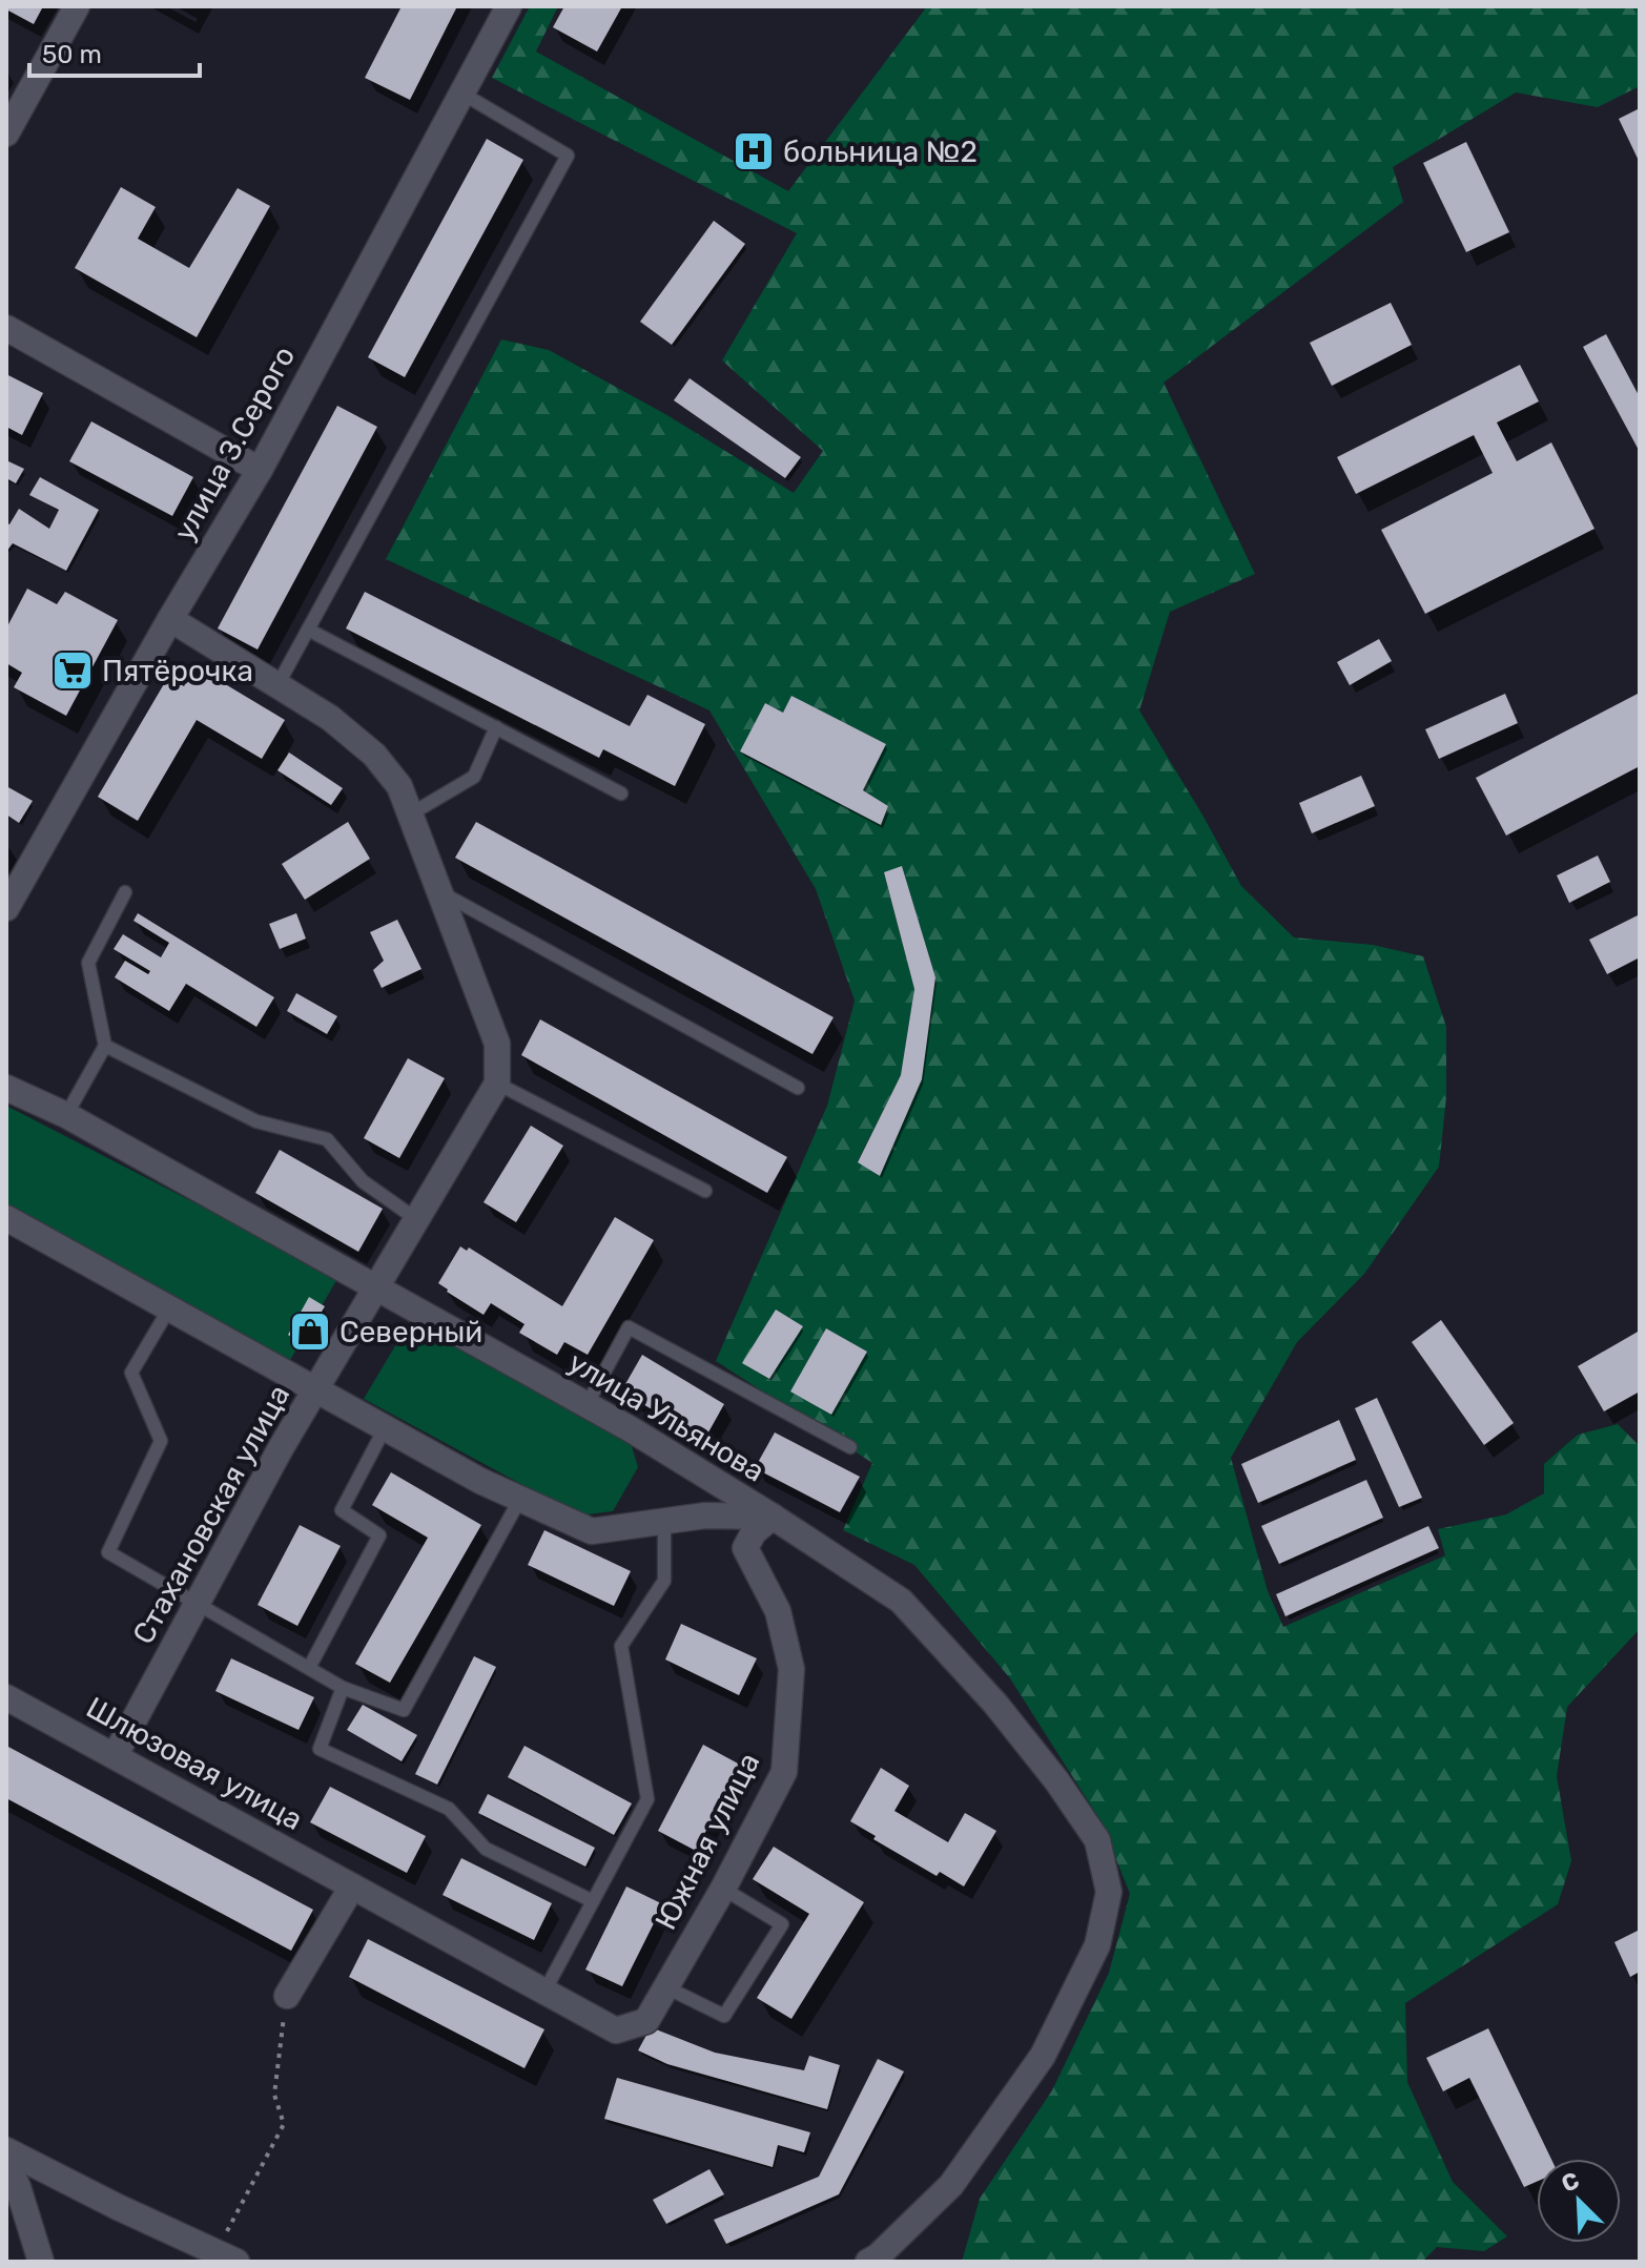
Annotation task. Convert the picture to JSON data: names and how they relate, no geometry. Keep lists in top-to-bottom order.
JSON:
{
  "streets": {
    "street": [
      "улица З.Серого",
      "улица Ульянова",
      "Стахановская улица",
      "Шлюзовая улица",
      "Южная улица"
    ]
  },
  "crossings": [
    ["улица Ульянова", "Стахановская улица"],
    ["улица Ульянова", "Южная улица"],
    ["Стахановская улица", "Шлюзовая улица"],
    ["Шлюзовая улица", "Южная улица"]
  ],
  "places": {
    "hospital": ["больница №2"],
    "supermarket": ["Пятёрочка"],
    "shop": ["Северный"]
  },
  "scale_bar": "50 m",
  "north": "top left"
}
